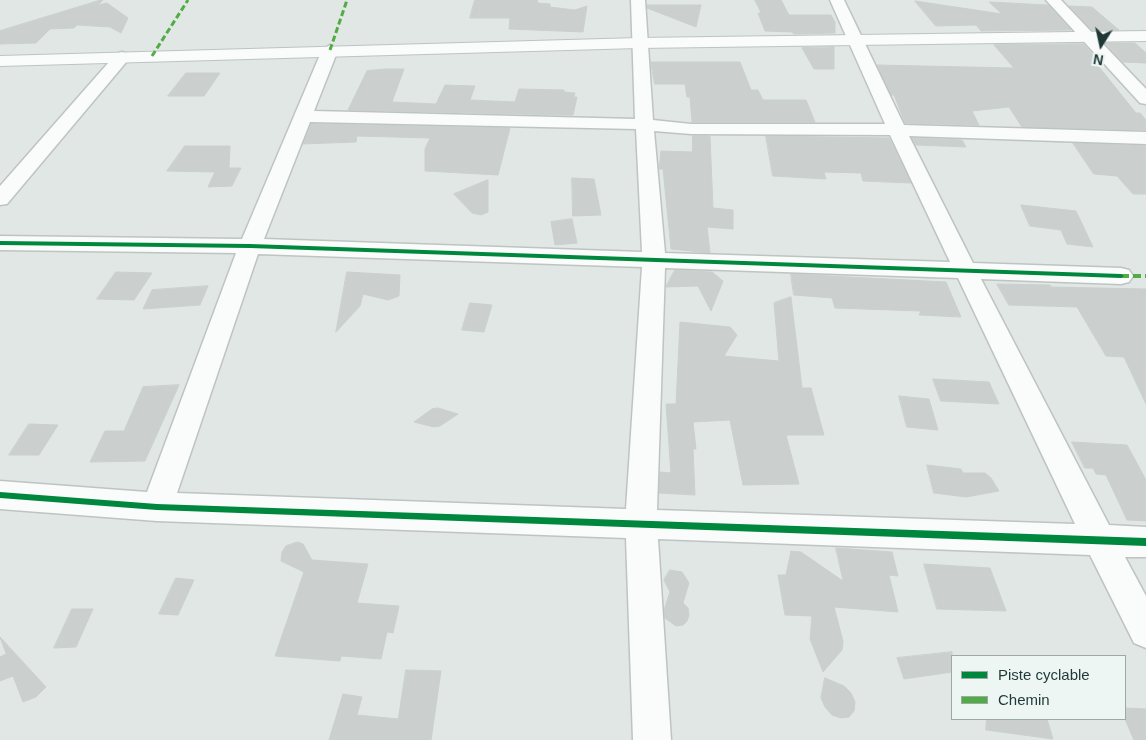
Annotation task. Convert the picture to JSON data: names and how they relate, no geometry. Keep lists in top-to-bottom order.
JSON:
{
  "legend": ["Piste cyclable", "Chemin"],
  "north": "bottom"
}
